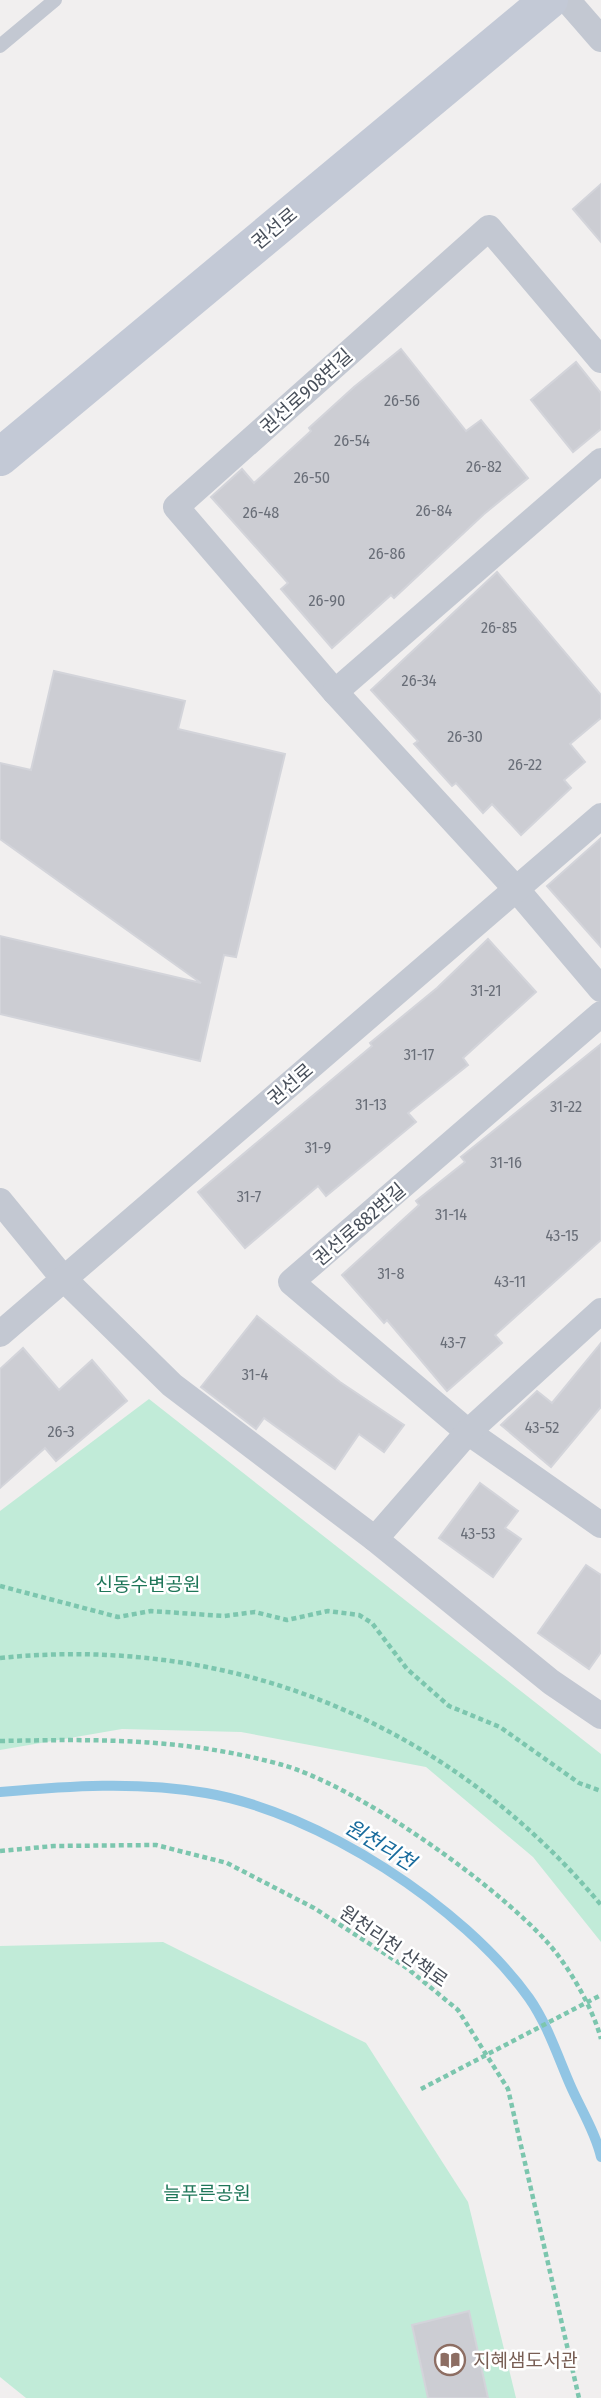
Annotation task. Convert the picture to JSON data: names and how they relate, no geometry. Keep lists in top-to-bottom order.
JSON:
{
  "streets": {
    "street": ["권선로", "권선로908번길", "권선로882번길"],
    "path": ["원천리천 산책로"]
  },
  "crossings": [
    ["권선로", "권선로908번길"]
  ],
  "water": ["원천리천"],
  "parks": ["신동수변공원", "늘푸른공원"],
  "places": {
    "library": ["지혜샘도서관"]
  },
  "house_numbers": [
    "26-56",
    "26-54",
    "26-82",
    "26-50",
    "26-84",
    "26-48",
    "26-86",
    "26-90",
    "26-85",
    "26-34",
    "26-30",
    "26-22",
    "31-21",
    "31-17",
    "31-13",
    "31-22",
    "31-9",
    "31-16",
    "31-7",
    "31-14",
    "43-15",
    "31-8",
    "43-11",
    "43-7",
    "31-4",
    "43-52",
    "26-3",
    "43-53"
  ]
}
